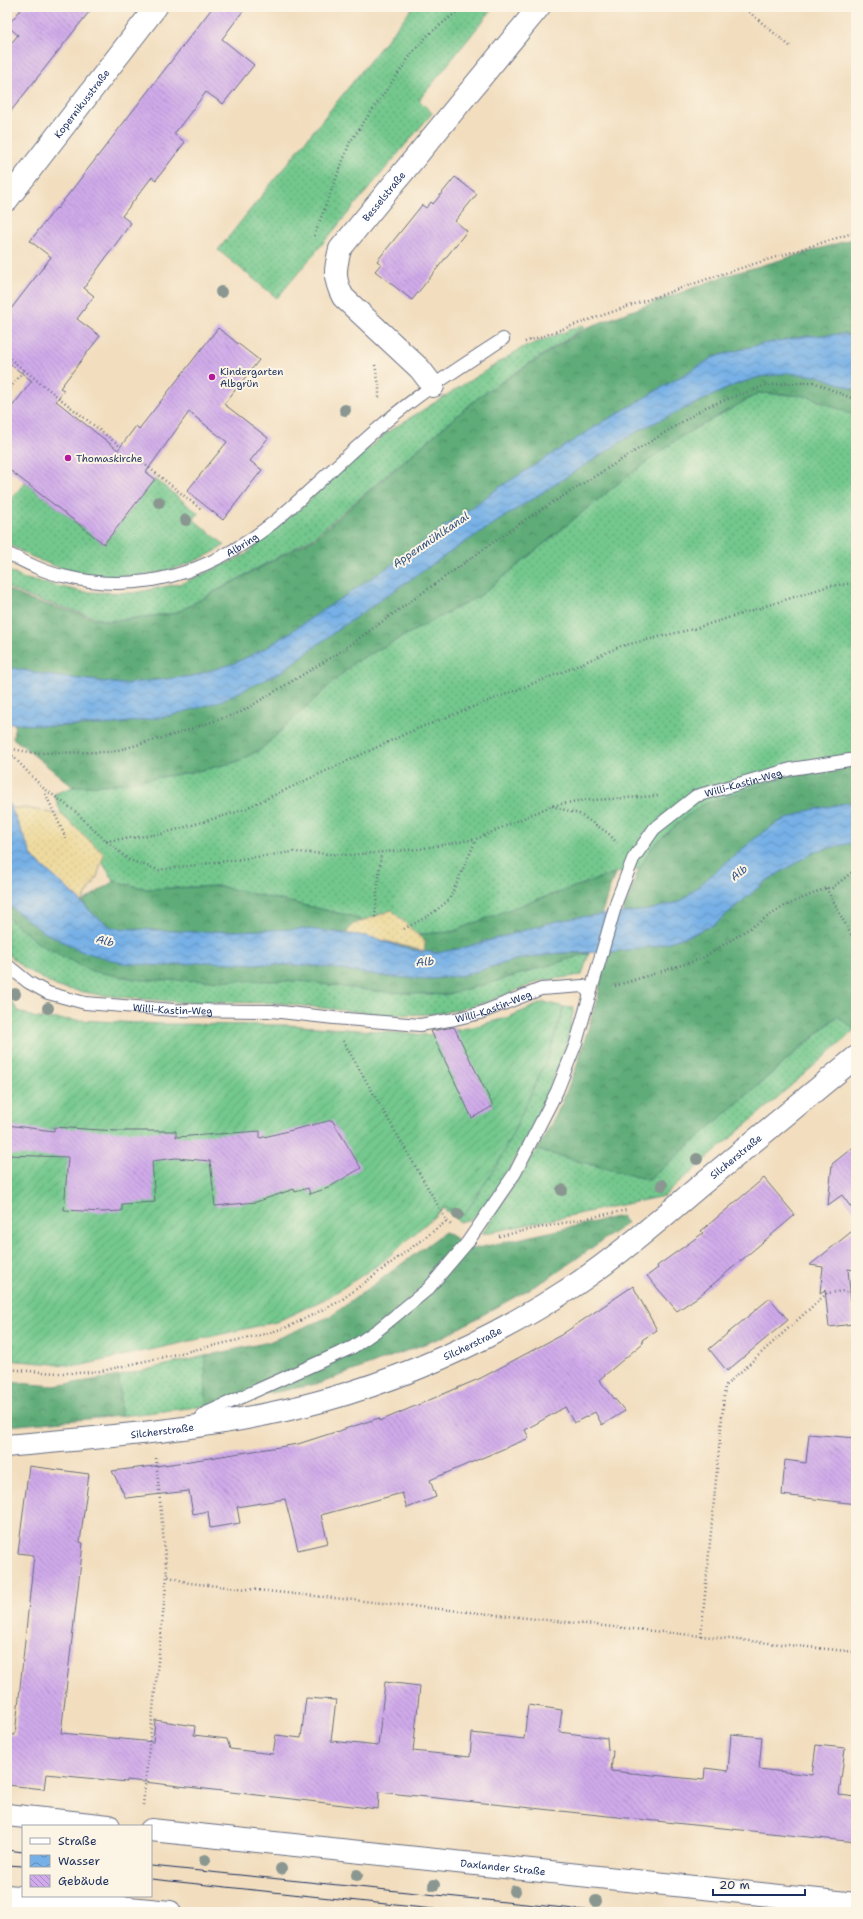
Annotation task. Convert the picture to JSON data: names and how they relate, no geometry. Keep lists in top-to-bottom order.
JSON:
{
  "streets": {
    "street": [
      "Kopernikusstraße",
      "Besselstraße",
      "Silcherstraße",
      "Daxlander Straße"
    ],
    "lane": ["Albring", "Willi-Kastin-Weg"]
  },
  "crossings": [
    ["Besselstraße", "Albring"]
  ],
  "water": ["Appenmühlkanal", "Alb"],
  "places": ["Kindergarten Albgrün", "Thomaskirche"],
  "legend": ["Straße", "Wasser", "Gebäude"],
  "scale_bar": "20 m"
}
